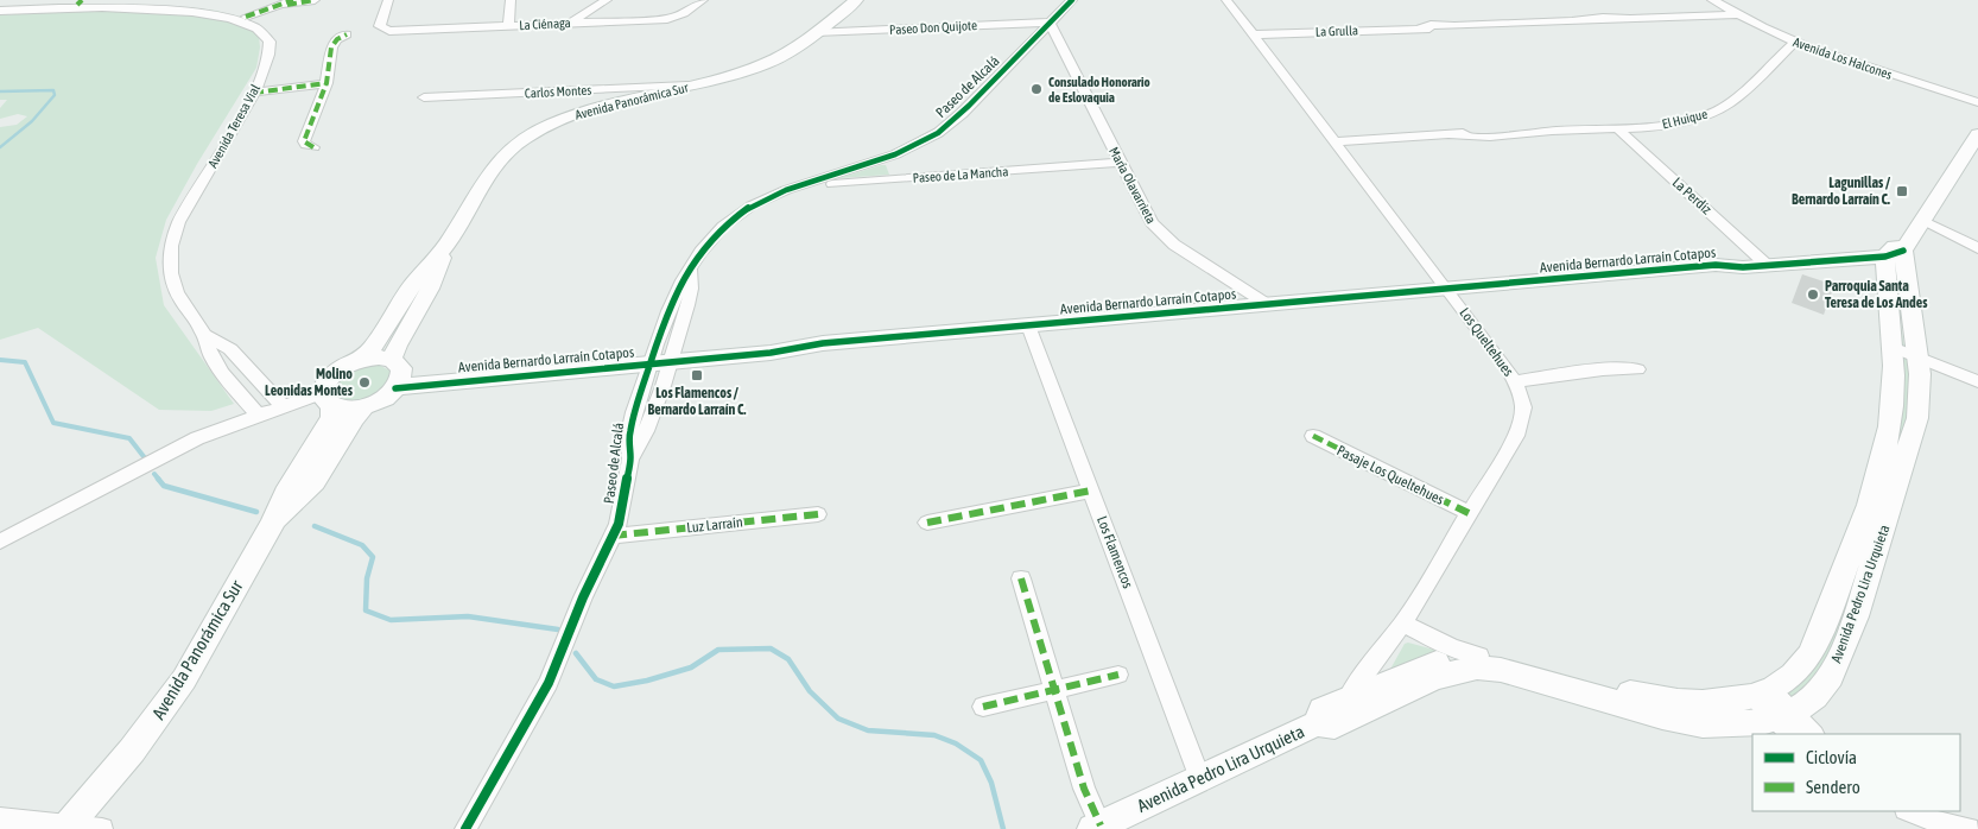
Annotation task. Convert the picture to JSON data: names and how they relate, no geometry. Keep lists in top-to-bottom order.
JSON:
{
  "streets": {
    "street": [
      "La Ciénaga",
      "Paseo Don Quijote",
      "La Grulla",
      "Avenida Los Halcones",
      "Paseo de Alcalá",
      "Carlos Montes",
      "Avenida Panorámica Sur",
      "El Huique",
      "Avenida Teresa Vial",
      "Paseo de La Mancha",
      "María Olavarrieta",
      "La Perdiz",
      "Avenida Bernardo Larraín Cotapos",
      "Los Queltehues",
      "Pasaje Los Queltehues",
      "Luz Larraín",
      "Los Flamencos",
      "Avenida Pedro Lira Urquieta"
    ]
  },
  "crossings": [
    ["Paseo Don Quijote", "Paseo de Alcalá"],
    ["Paseo Don Quijote", "Avenida Panorámica Sur"],
    ["Paseo Don Quijote", "María Olavarrieta"],
    ["La Grulla", "Avenida Los Halcones"],
    ["La Grulla", "Los Queltehues"],
    ["Avenida Los Halcones", "El Huique"],
    ["Paseo de Alcalá", "Paseo de La Mancha"],
    ["Paseo de Alcalá", "María Olavarrieta"],
    ["Paseo de Alcalá", "Avenida Bernardo Larraín Cotapos"],
    ["Paseo de Alcalá", "Luz Larraín"],
    ["Carlos Montes", "Avenida Panorámica Sur"],
    ["Avenida Panorámica Sur", "Avenida Bernardo Larraín Cotapos"],
    ["El Huique", "La Perdiz"],
    ["El Huique", "Los Queltehues"],
    ["Paseo de La Mancha", "María Olavarrieta"],
    ["María Olavarrieta", "Avenida Bernardo Larraín Cotapos"],
    ["La Perdiz", "Avenida Bernardo Larraín Cotapos"],
    ["Avenida Bernardo Larraín Cotapos", "Los Queltehues"],
    ["Avenida Bernardo Larraín Cotapos", "Los Flamencos"],
    ["Avenida Bernardo Larraín Cotapos", "Avenida Pedro Lira Urquieta"],
    ["Los Queltehues", "Pasaje Los Queltehues"],
    ["Los Queltehues", "Avenida Pedro Lira Urquieta"],
    ["Los Flamencos", "Avenida Pedro Lira Urquieta"]
  ],
  "places": {
    "other": ["Consulado Honorario de Eslovaquia", "Parroquia Santa Teresa de Los Andes", "Molino Leonidas Montes"],
    "transit": ["Lagunillas / Bernardo Larraín C.", "Los Flamencos / Bernardo Larraín C."]
  },
  "legend": ["Ciclovía", "Sendero"]
}
